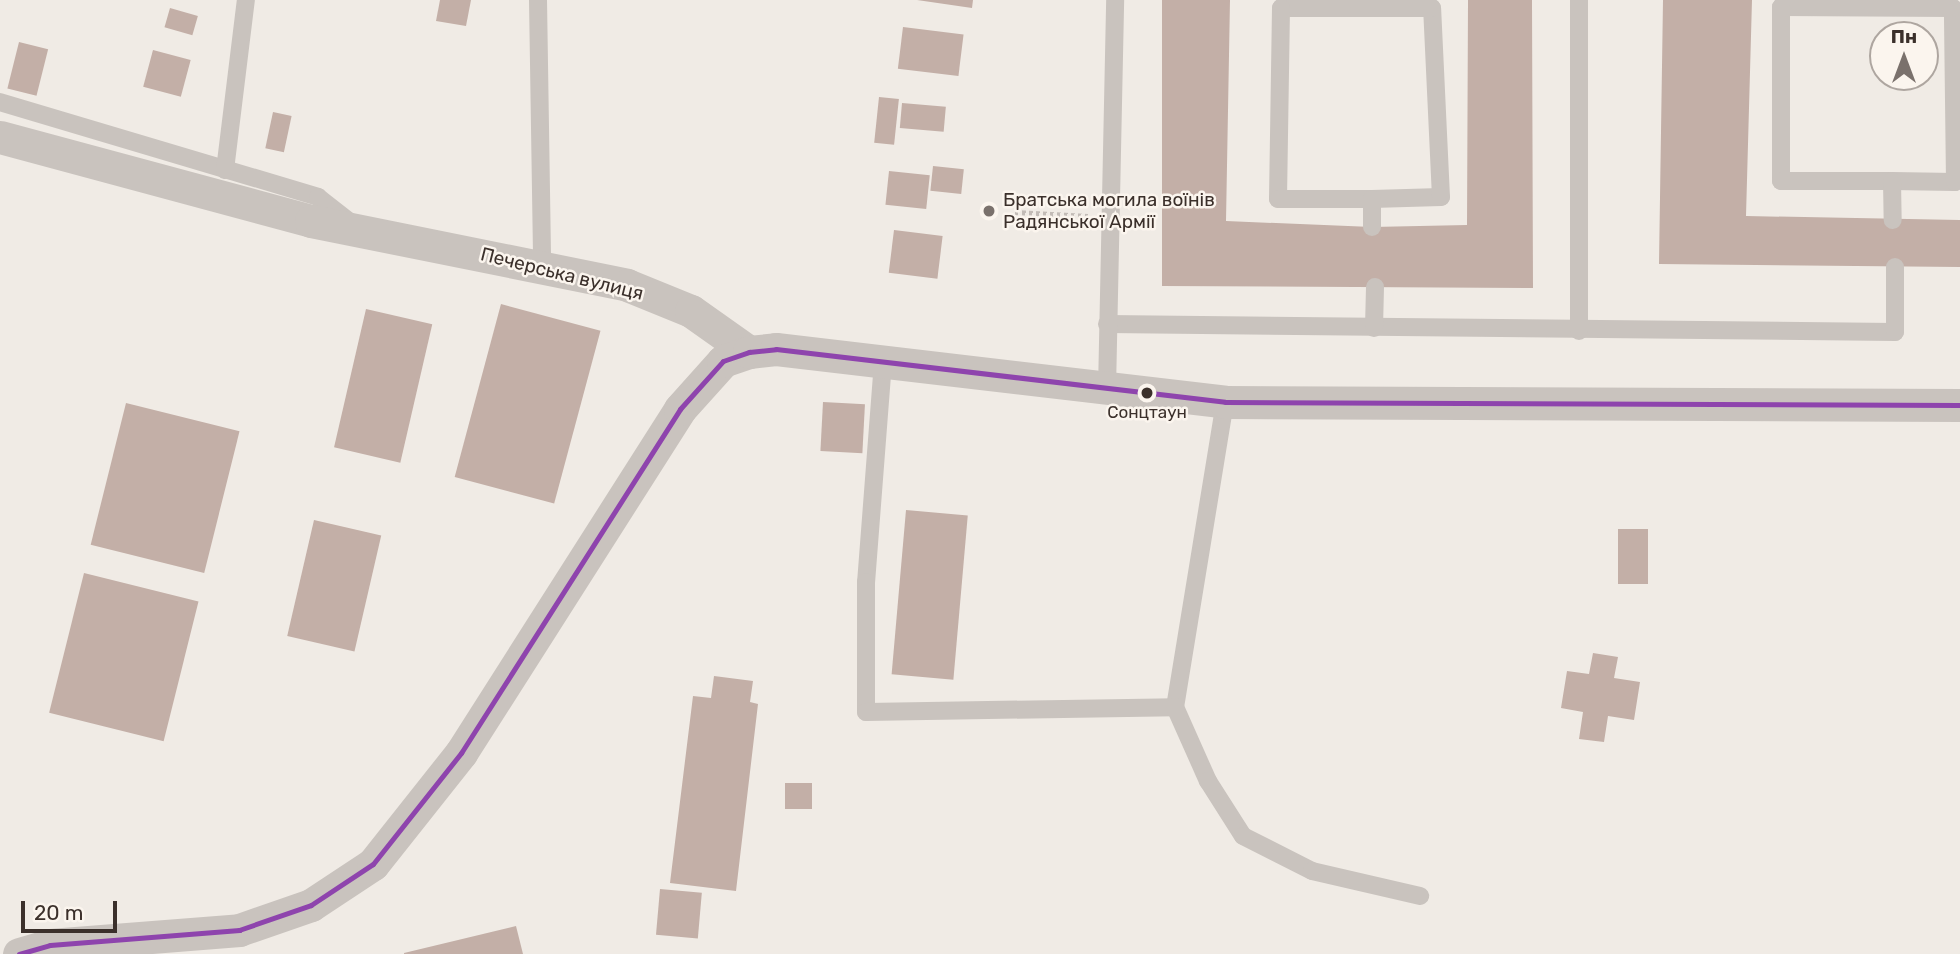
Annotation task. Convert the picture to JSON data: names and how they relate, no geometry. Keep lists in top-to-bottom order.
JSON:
{
  "streets": {
    "street": ["Печерська вулиця"]
  },
  "places": ["Братська могила воїнів Радянської Армії", "Сонцтаун"],
  "scale_bar": "20 m",
  "north": "top"
}
